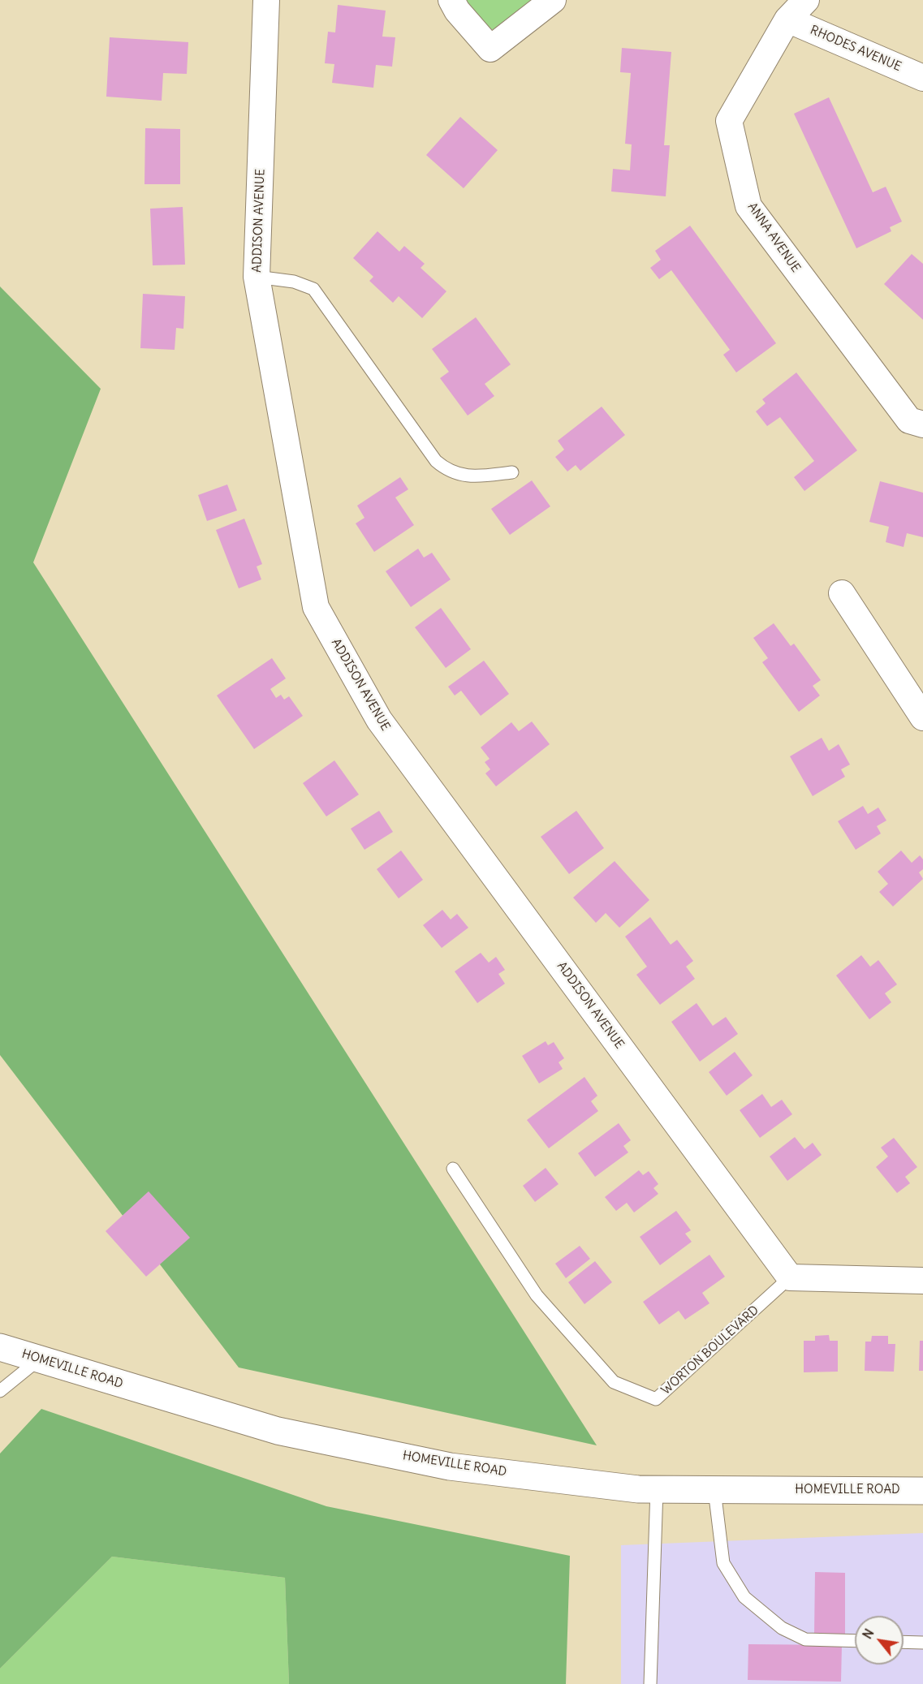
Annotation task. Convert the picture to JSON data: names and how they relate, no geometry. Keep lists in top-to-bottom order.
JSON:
{
  "streets": {
    "street": [
      "RHODES AVENUE",
      "ADDISON AVENUE",
      "ANNA AVENUE",
      "HOMEVILLE ROAD"
    ],
    "lane": ["WORTON BOULEVARD"]
  },
  "crossings": [
    ["RHODES AVENUE", "ANNA AVENUE"],
    ["ADDISON AVENUE", "WORTON BOULEVARD"]
  ],
  "north": "top left"
}
